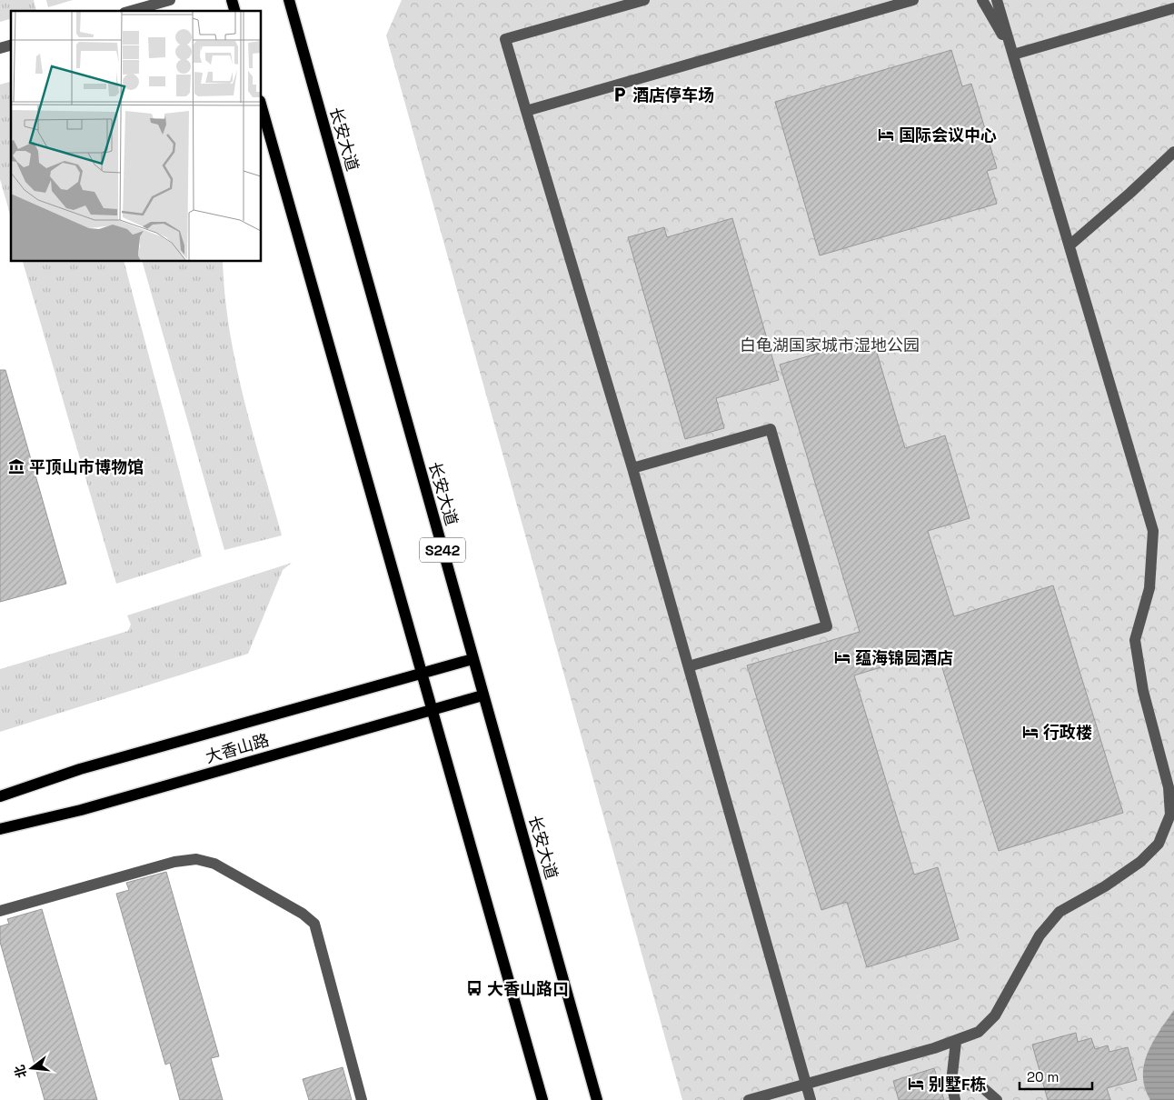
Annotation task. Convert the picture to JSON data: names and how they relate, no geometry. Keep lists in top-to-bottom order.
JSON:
{
  "streets": {
    "main road": ["长安大道", "S242", "大香山路"]
  },
  "crossings": [
    ["长安大道", "大香山路"]
  ],
  "parks": ["白龟湖国家城市湿地公园"],
  "places": {
    "parking": ["酒店停车场"],
    "hotel": [
      "国际会议中心",
      "蕴海锦园酒店",
      "行政楼",
      "别墅F栋"
    ],
    "museum": ["平顶山市博物馆"],
    "bus stop": ["大香山路口"]
  },
  "scale_bar": "20 m",
  "north": "left"
}
